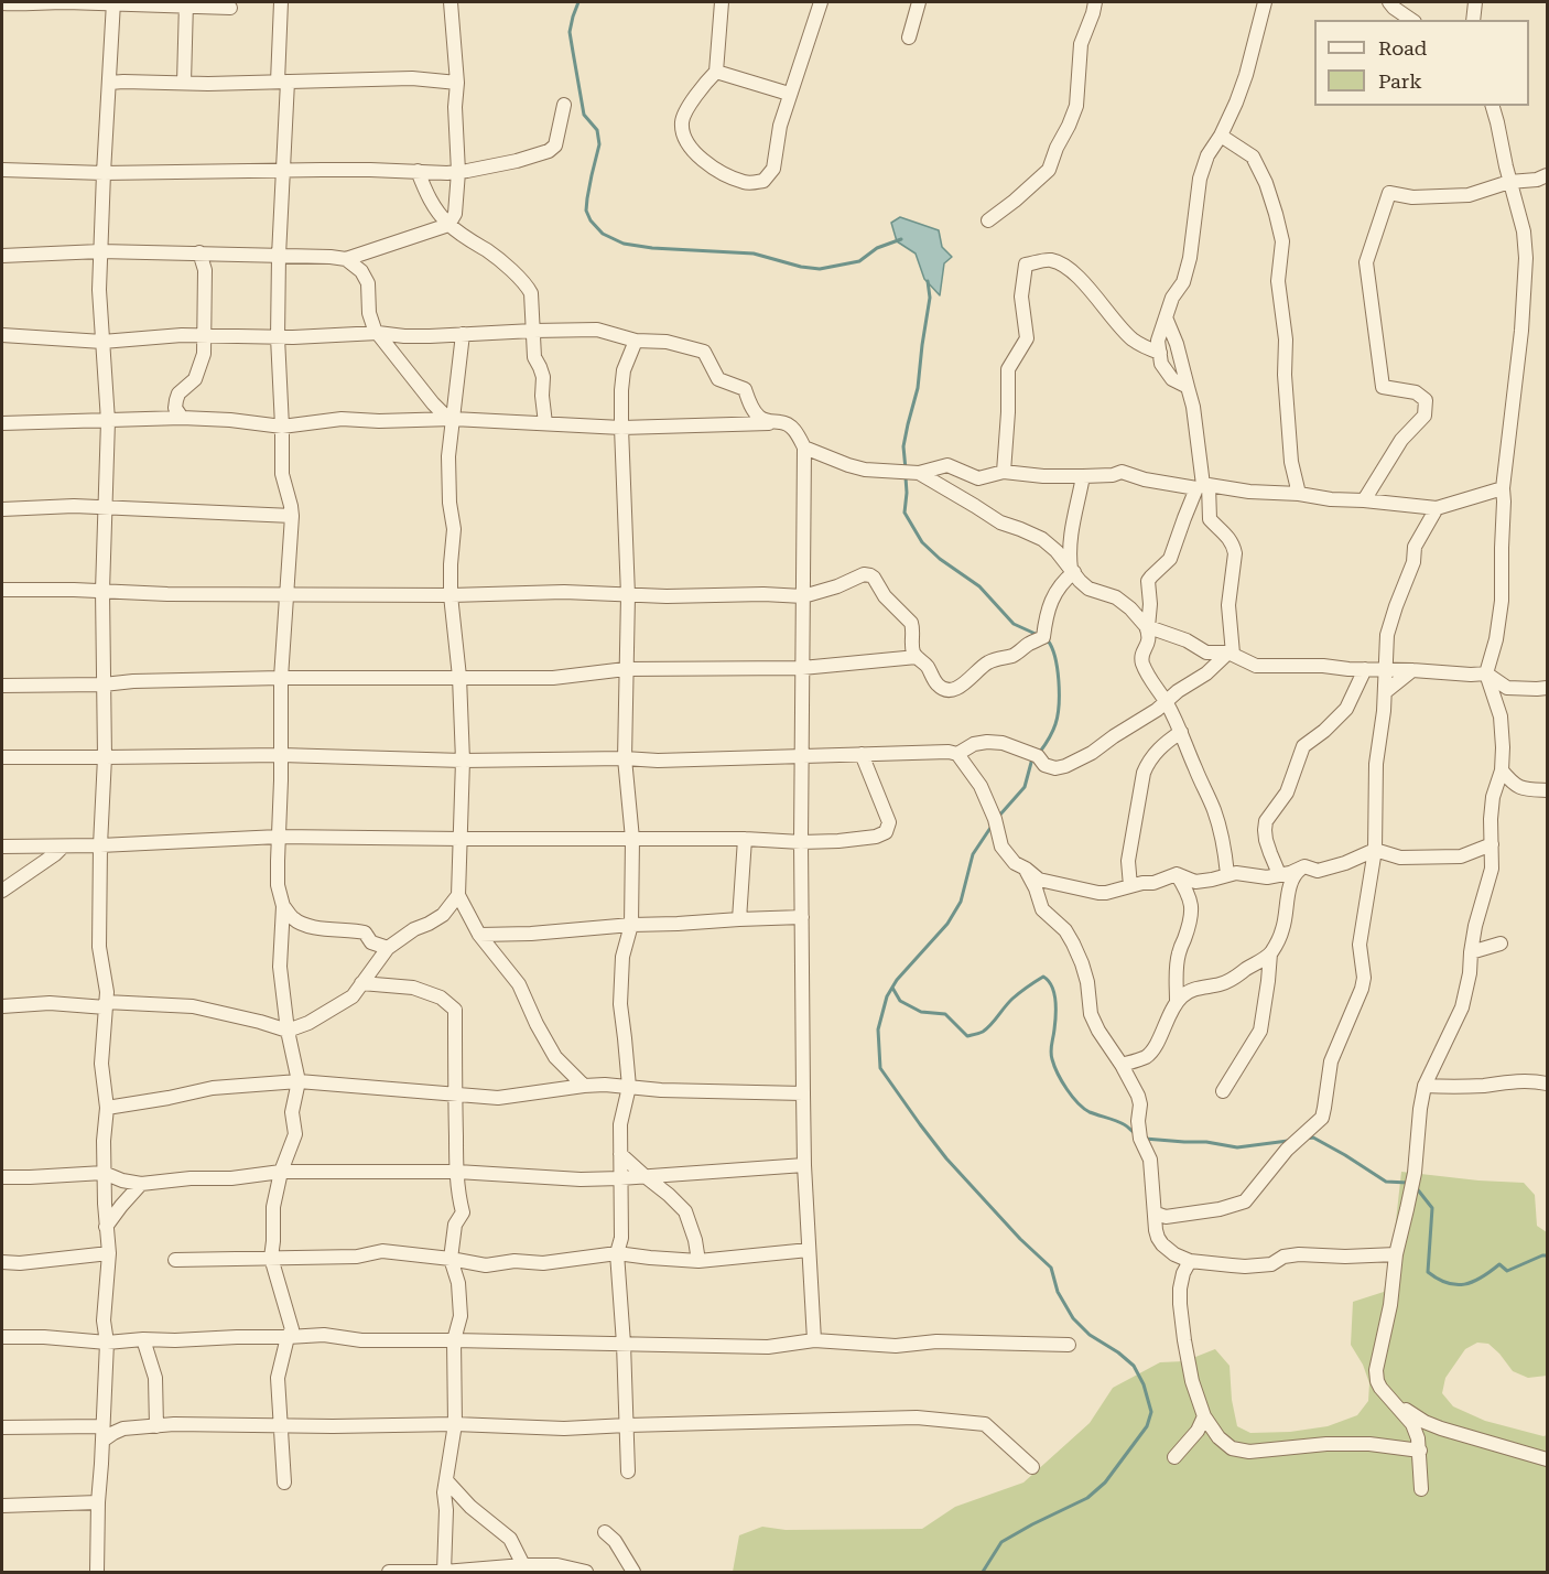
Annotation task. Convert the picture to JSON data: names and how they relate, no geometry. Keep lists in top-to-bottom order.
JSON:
{
  "legend": ["Road", "Park"]
}
